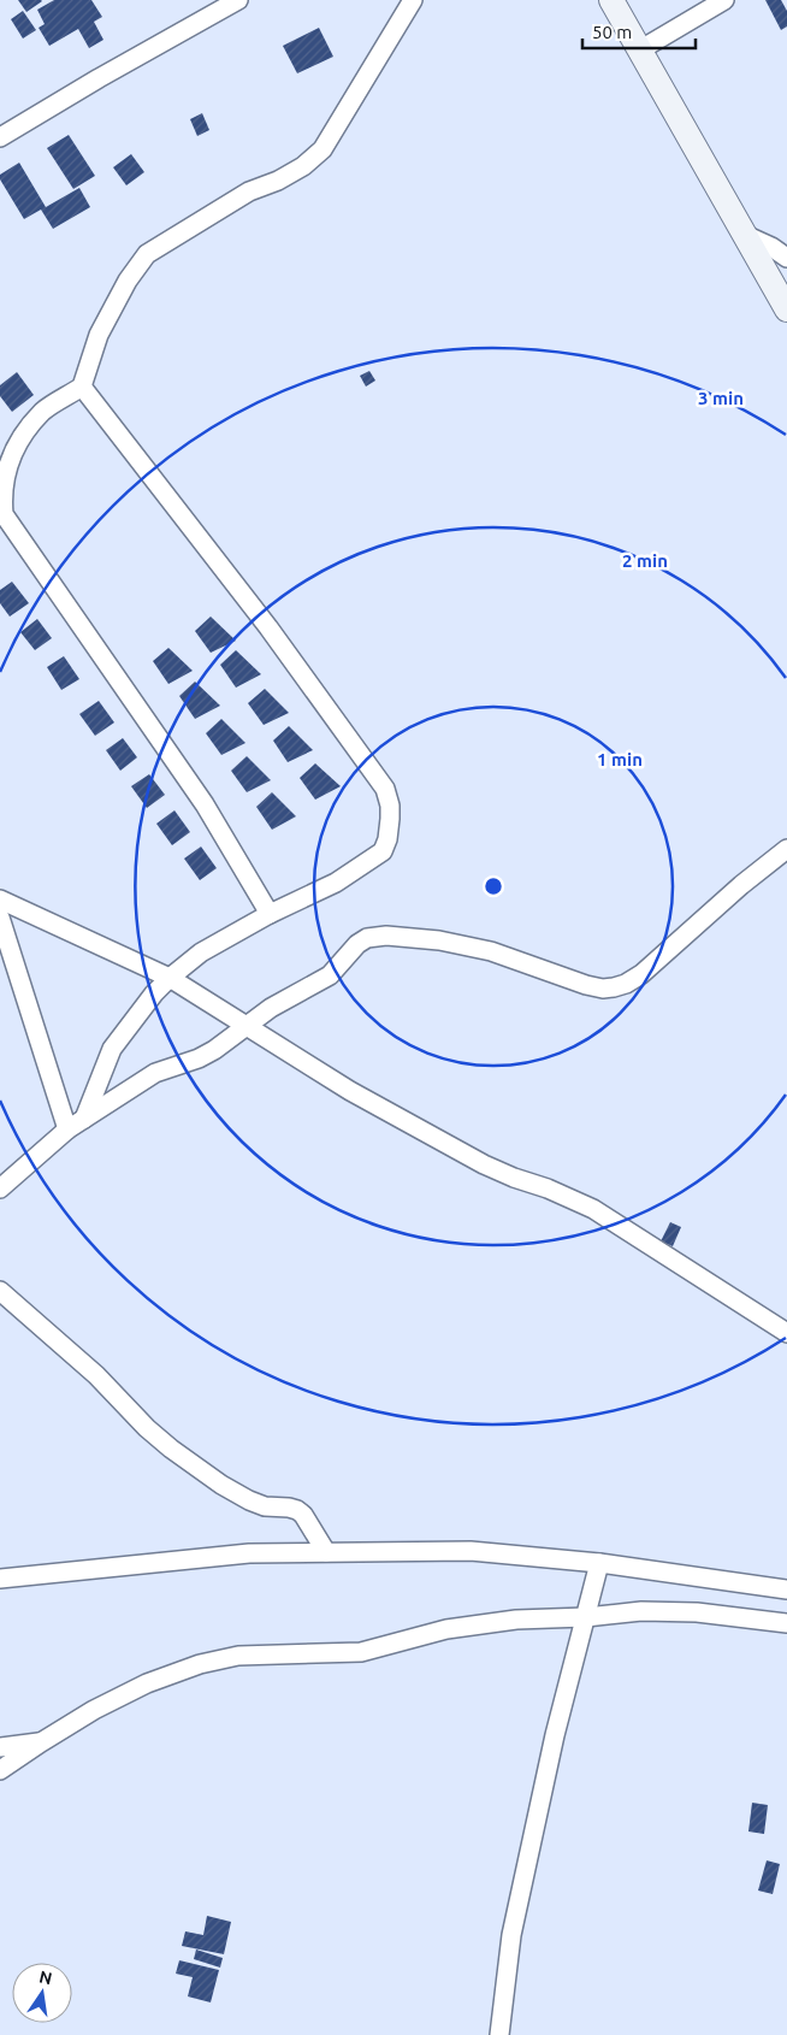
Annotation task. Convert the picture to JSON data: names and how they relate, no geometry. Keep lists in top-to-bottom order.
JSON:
{
  "scale_bar": "50 m",
  "north": "top",
  "rings": ["3 min", "2 min", "1 min"]
}
